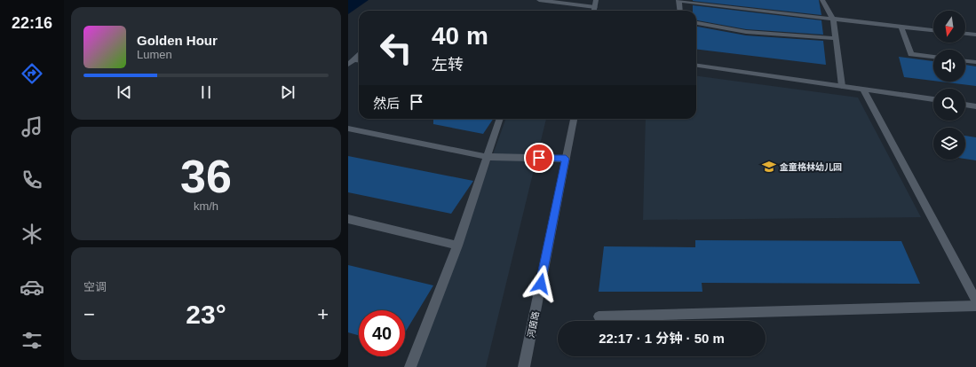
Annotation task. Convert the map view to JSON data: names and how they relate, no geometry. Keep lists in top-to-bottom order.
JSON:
{
  "streets": {
    "street": ["河茵路"]
  },
  "places": {
    "school or university": ["金童格林幼儿园"]
  },
  "north": "bottom",
  "page": {
    "tabs": "22:16",
    "turn": ["40 m", "左转"],
    "song": ["Golden Hour", "Lumen"],
    "then": "然后",
    "tile": [
      ["36", "km/h"],
      "空调"
    ],
    "heat": ["−", "23°", "+"],
    "limit": "40",
    "trip": "22:17 · 1 分钟 · 50 m"
  }
}
